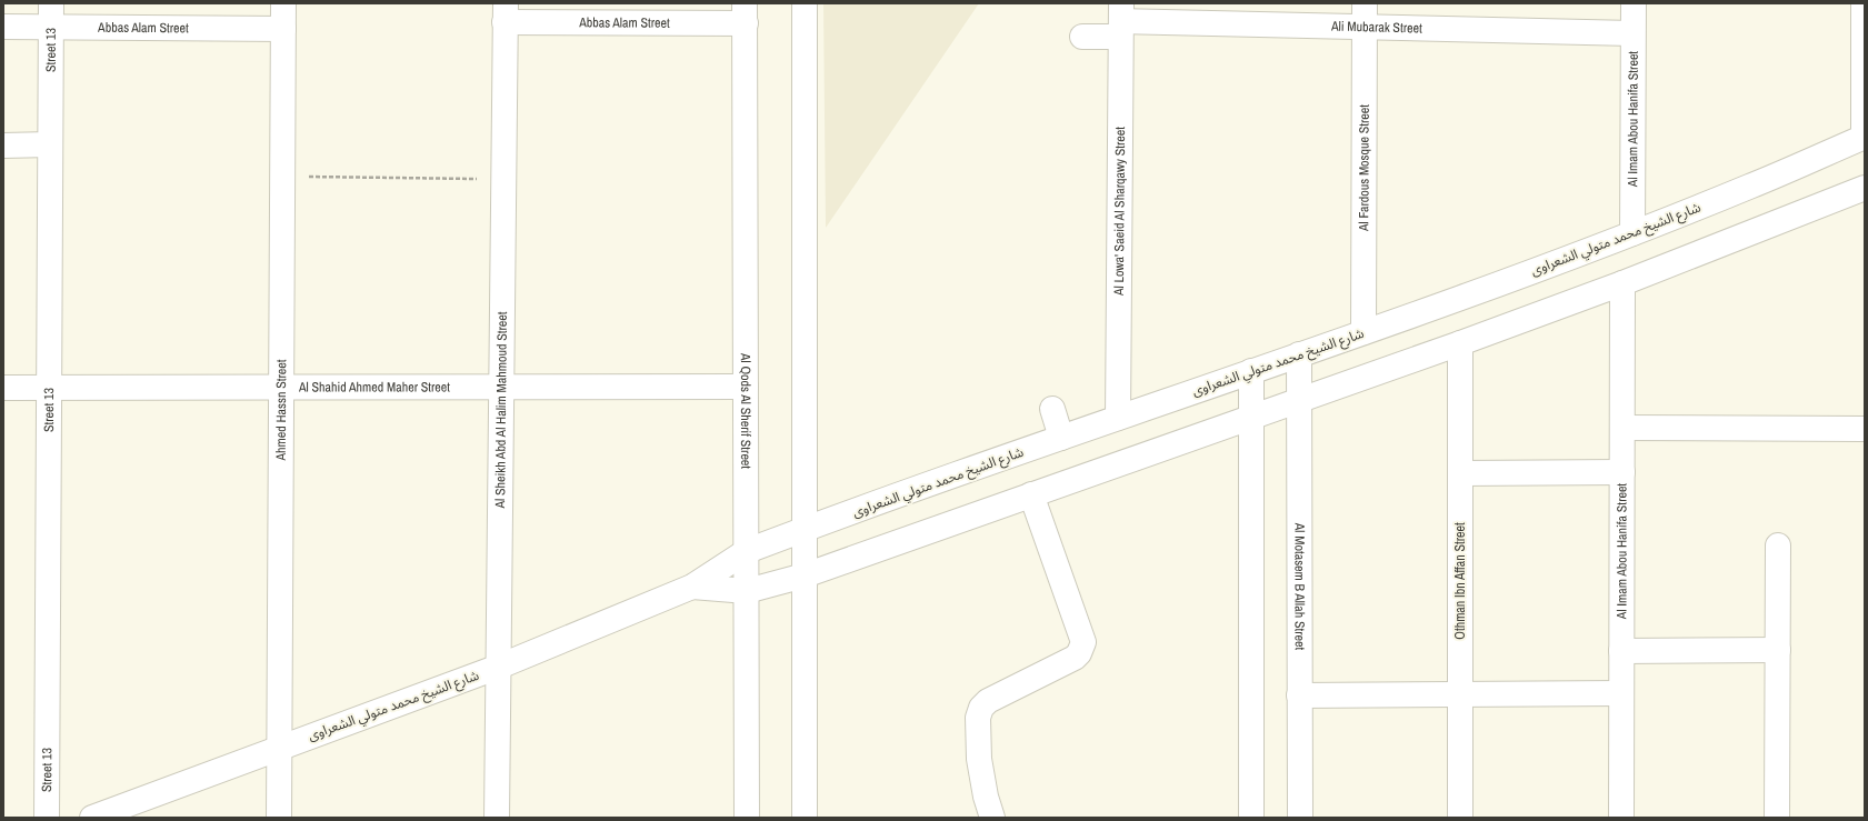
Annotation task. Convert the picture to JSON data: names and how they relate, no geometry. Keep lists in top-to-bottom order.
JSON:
{
  "streets": {
    "street": [
      "Abbas Alam Street",
      "Ali Mubarak Street",
      "Street 13",
      "Al Imam Abou Hanifa Street",
      "Al Fardous Mosque Street",
      "Al Lowa' Saeid Al Sharqawy Street",
      "شارع الشيخ محمد متولي الشعراوى",
      "Al Shahid Ahmed Maher Street",
      "Ahmed Hassn Street",
      "Al Sheikh Abd Al Halim Mahmoud Street",
      "Al Qods Al Sherif Street",
      "Othman Ibn Affan Street",
      "Al Motasem B Allah Street"
    ]
  },
  "crossings": [
    ["Abbas Alam Street", "Street 13"],
    ["Abbas Alam Street", "Ahmed Hassn Street"],
    ["Abbas Alam Street", "Al Sheikh Abd Al Halim Mahmoud Street"],
    ["Abbas Alam Street", "Al Qods Al Sherif Street"],
    ["Ali Mubarak Street", "Al Imam Abou Hanifa Street"],
    ["Ali Mubarak Street", "Al Fardous Mosque Street"],
    ["Ali Mubarak Street", "Al Lowa' Saeid Al Sharqawy Street"],
    ["Street 13", "Al Shahid Ahmed Maher Street"],
    ["Al Imam Abou Hanifa Street", "شارع الشيخ محمد متولي الشعراوى"],
    ["Al Fardous Mosque Street", "شارع الشيخ محمد متولي الشعراوى"],
    ["Al Lowa' Saeid Al Sharqawy Street", "شارع الشيخ محمد متولي الشعراوى"],
    ["شارع الشيخ محمد متولي الشعراوى", "Ahmed Hassn Street"],
    ["شارع الشيخ محمد متولي الشعراوى", "Al Sheikh Abd Al Halim Mahmoud Street"],
    ["شارع الشيخ محمد متولي الشعراوى", "Al Qods Al Sherif Street"],
    ["شارع الشيخ محمد متولي الشعراوى", "Othman Ibn Affan Street"],
    ["شارع الشيخ محمد متولي الشعراوى", "Al Motasem B Allah Street"],
    ["Al Shahid Ahmed Maher Street", "Ahmed Hassn Street"],
    ["Al Shahid Ahmed Maher Street", "Al Sheikh Abd Al Halim Mahmoud Street"],
    ["Al Shahid Ahmed Maher Street", "Al Qods Al Sherif Street"]
  ]
}
